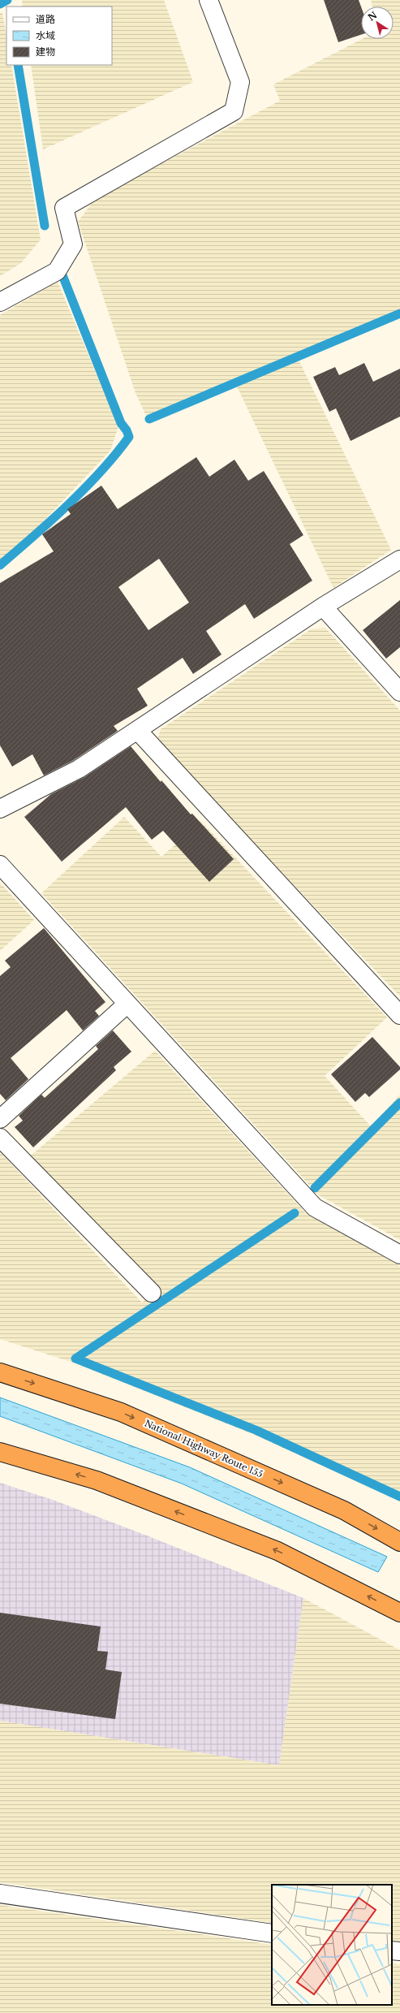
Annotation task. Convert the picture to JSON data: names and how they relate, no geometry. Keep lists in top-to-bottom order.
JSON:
{
  "streets": {
    "highway": ["National Highway Route 155"]
  },
  "legend": ["道路", "水域", "建物"],
  "north": "top left"
}
